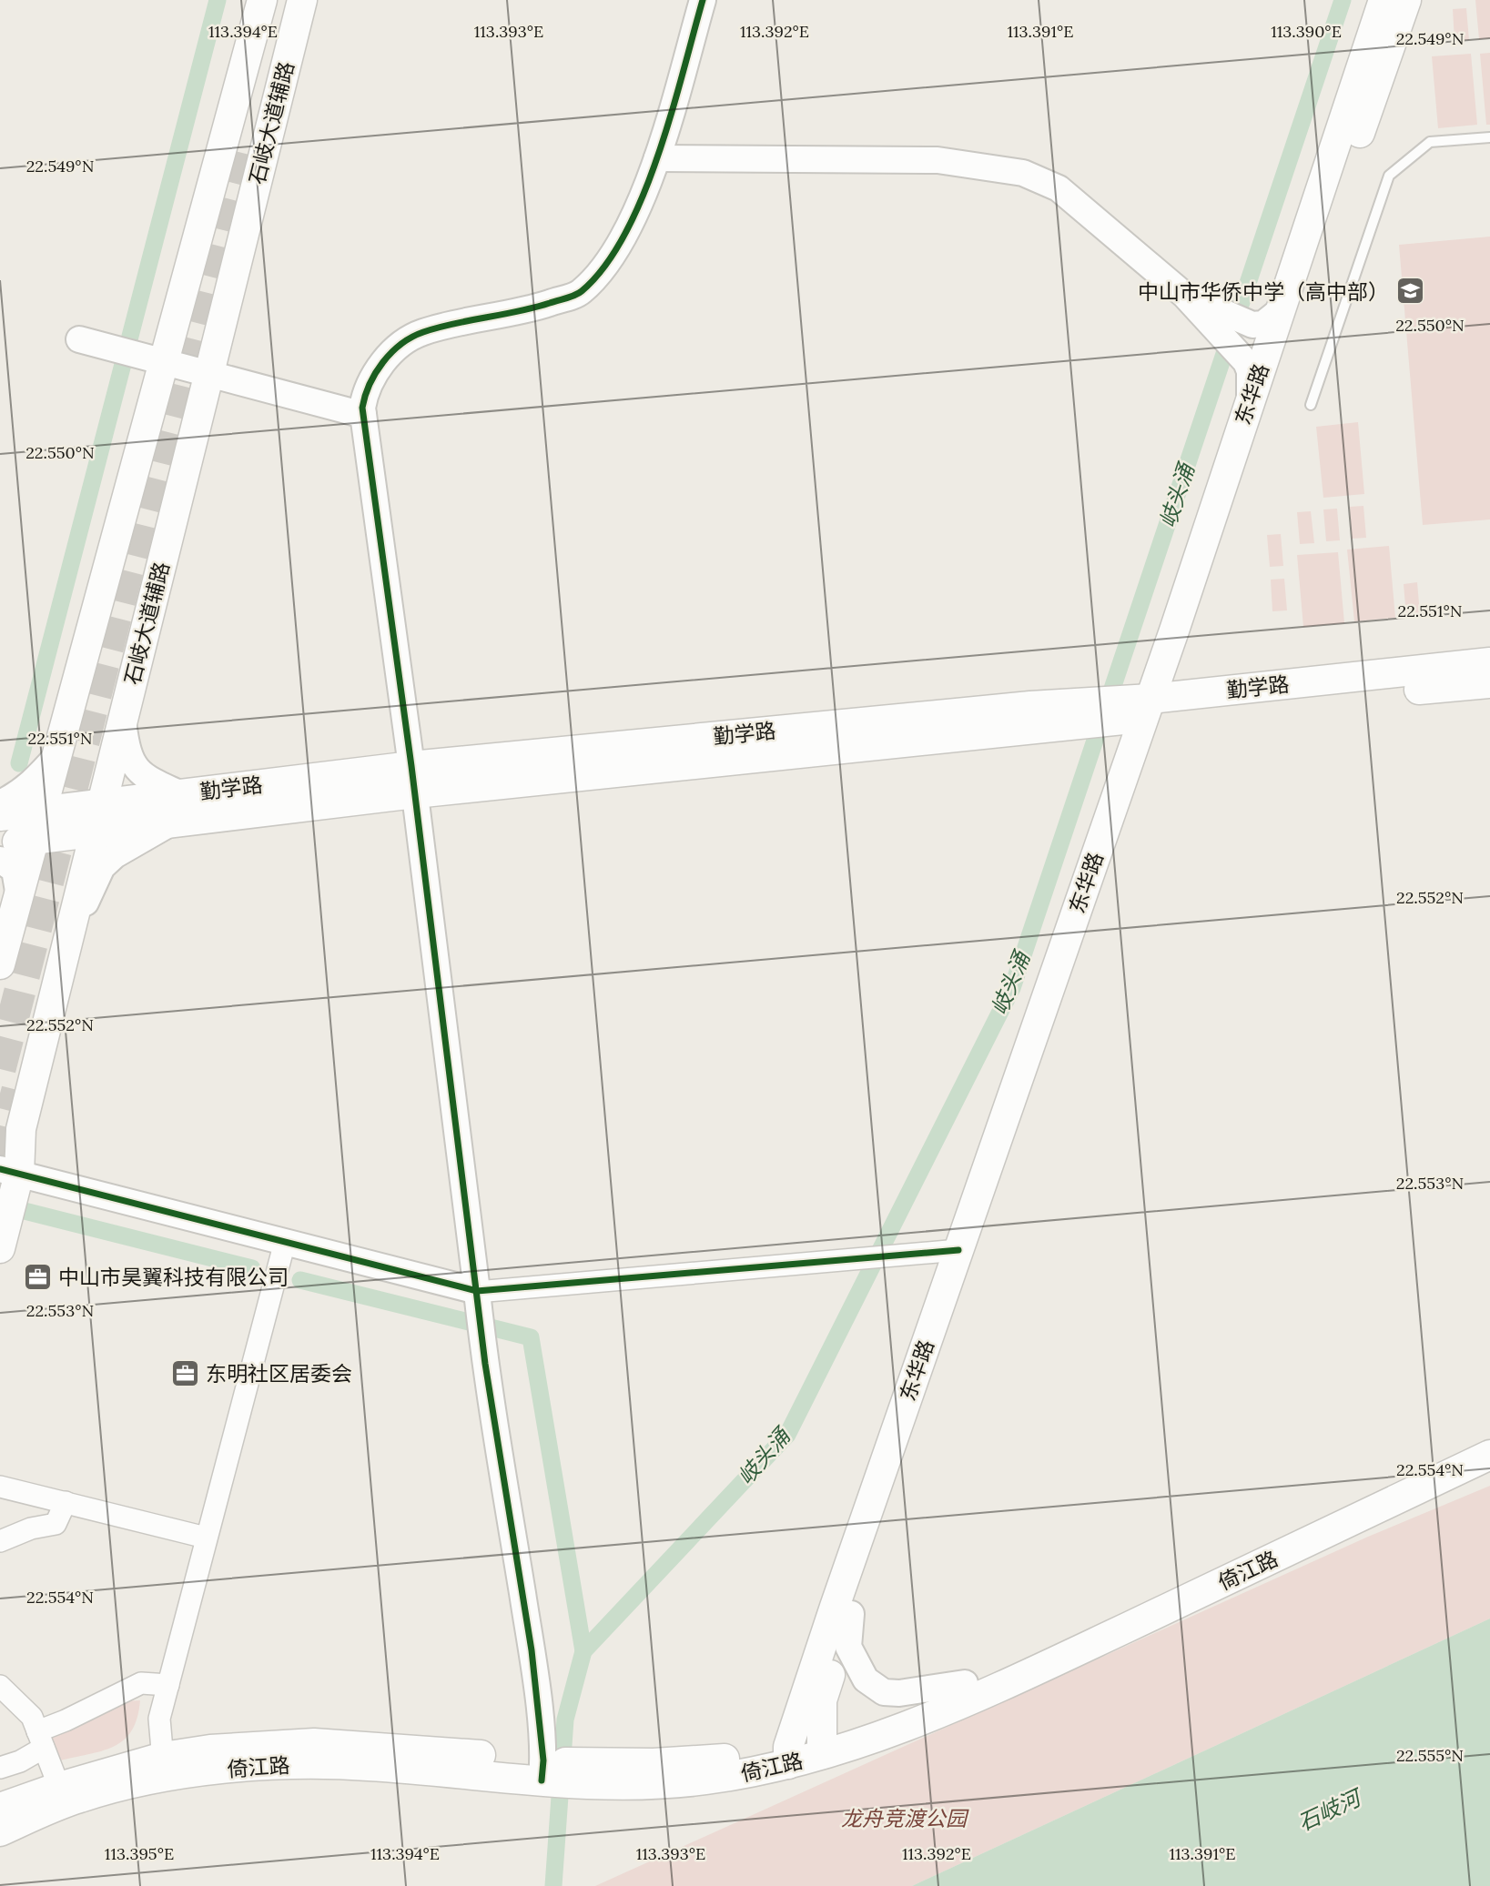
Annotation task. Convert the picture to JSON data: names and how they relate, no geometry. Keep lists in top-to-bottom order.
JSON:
{
  "streets": {
    "main road": [
      "石岐大道辅路",
      "东华路",
      "勤学路",
      "倚江路"
    ]
  },
  "crossings": [
    ["石岐大道辅路", "勤学路"],
    ["东华路", "勤学路"],
    ["东华路", "倚江路"]
  ],
  "water": ["岐头涌", "石岐河"],
  "parks": ["龙舟竞渡公园"],
  "places": {
    "school or university": ["中山市华侨中学（高中部）"],
    "office": ["中山市昊翼科技有限公司", "东明社区居委会"]
  },
  "coordinates": [
    "113.394°E",
    "113.393°E",
    "113.392°E",
    "113.391°E",
    "113.390°E",
    "22.549°N",
    "22.550°N",
    "22.551°N",
    "22.552°N",
    "22.553°N",
    "22.554°N",
    "22.555°N",
    "113.395°E"
  ]
}
